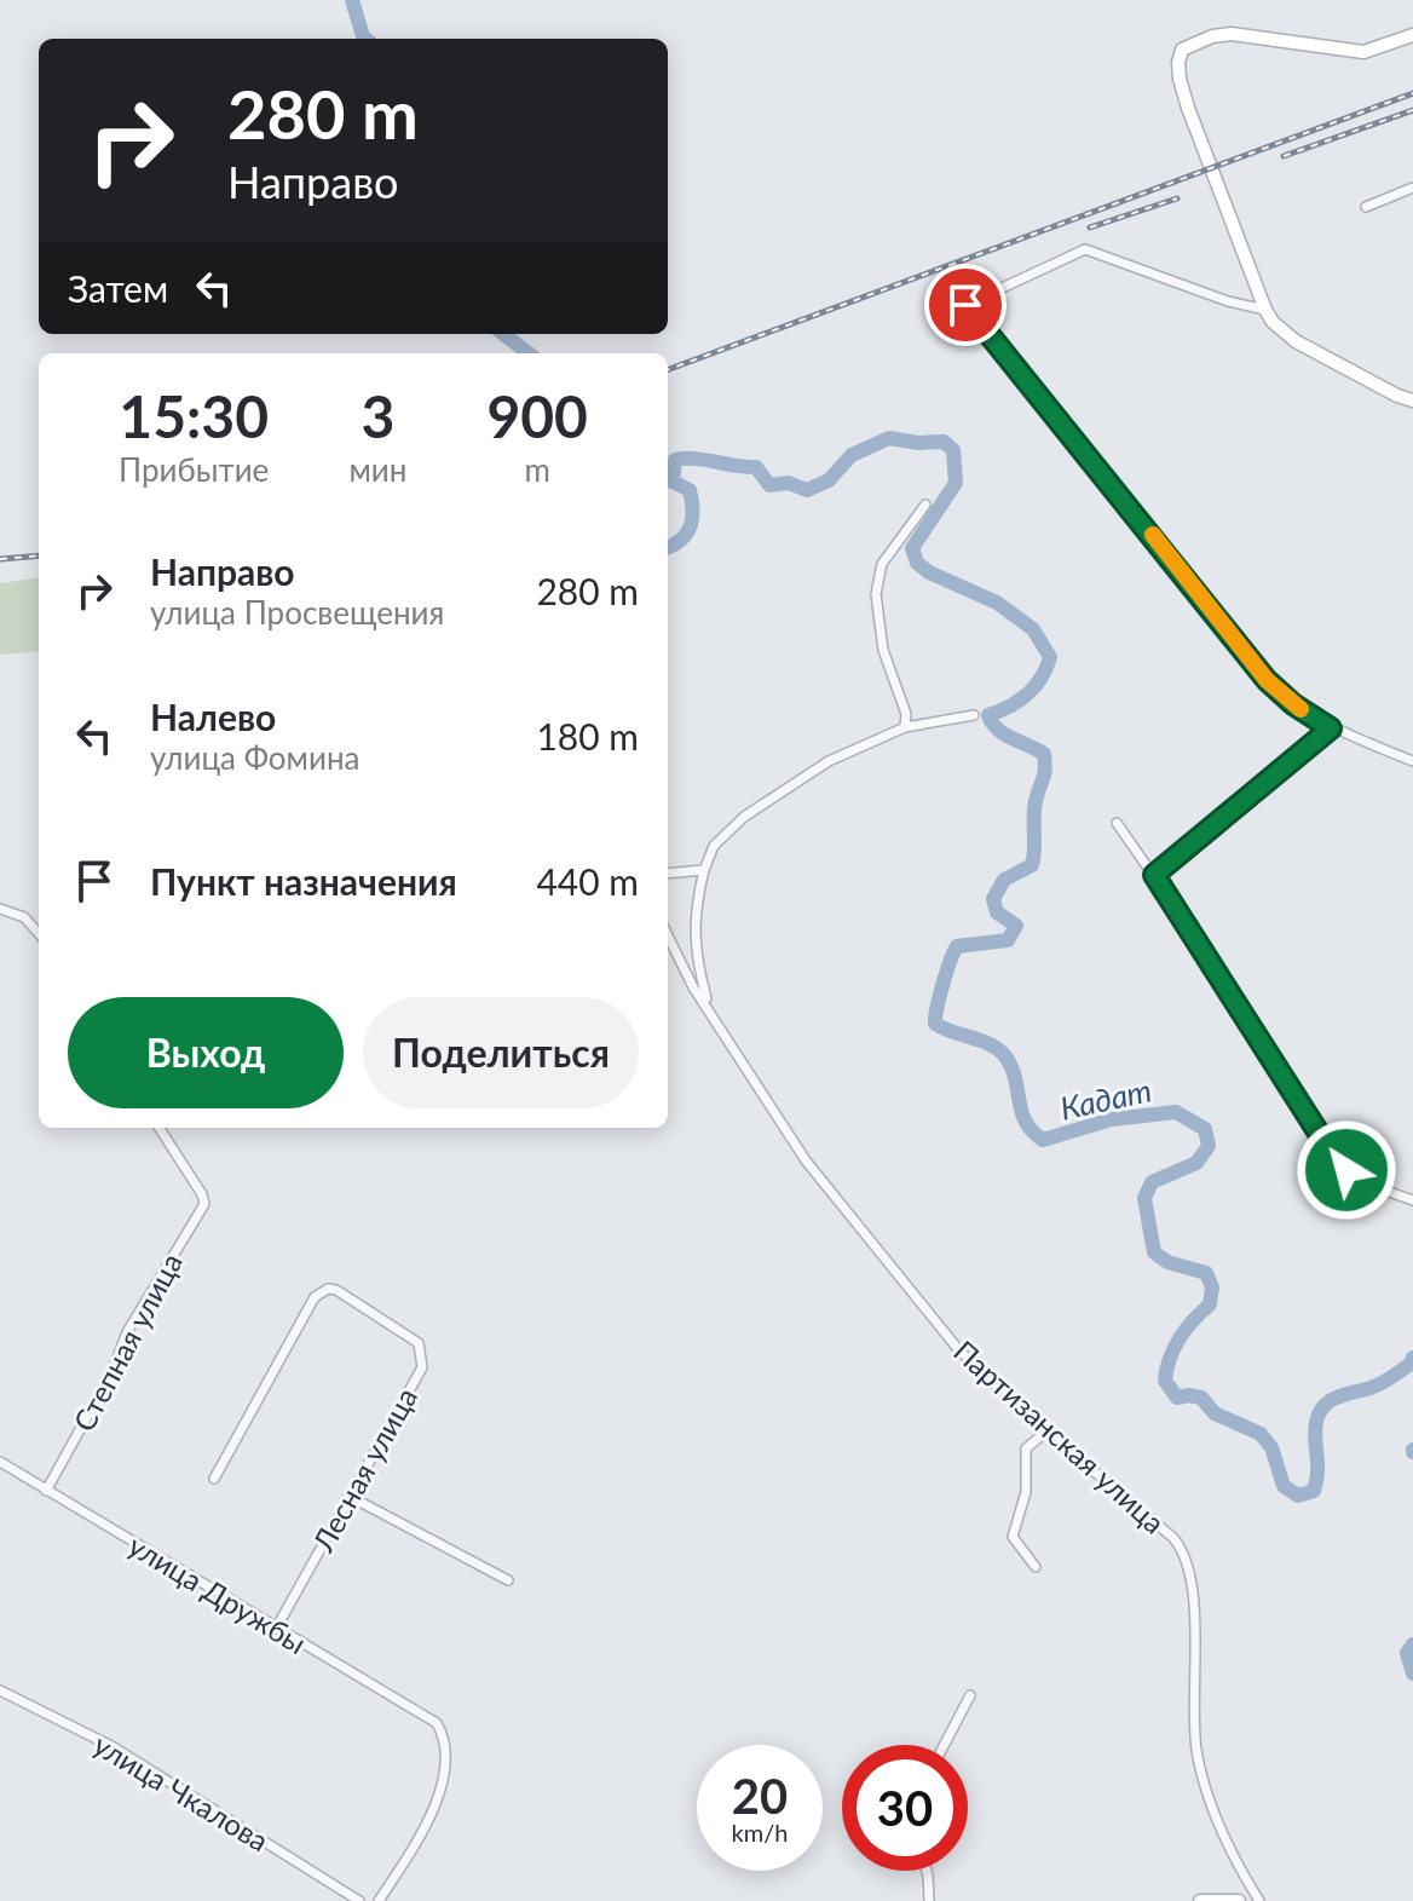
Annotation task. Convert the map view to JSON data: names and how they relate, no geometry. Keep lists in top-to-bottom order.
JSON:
{
  "streets": {
    "street": [
      "Степная улица",
      "Партизанская улица",
      "Лесная улица",
      "улица Дружбы",
      "улица Чкалова"
    ]
  },
  "crossings": [
    ["Степная улица", "улица Дружбы"],
    ["Лесная улица", "улица Дружбы"]
  ],
  "water": ["Кадат"],
  "page": {
    "turn": ["280 m", "Направо"],
    "then": "Затем",
    "eta": [
      "15:30",
      "Прибытие",
      "3",
      "мин",
      "900",
      "m"
    ],
    "list": [
      {
        "name": "Направо",
        "note": "улица Просвещения",
        "value": "280 m"
      },
      {
        "name": "Налево",
        "note": "улица Фомина",
        "value": "180 m"
      },
      {
        "name": "Пункт назначения",
        "value": "440 m"
      }
    ],
    "buttons": ["Выход", "Поделиться"],
    "speed": "20 km/h",
    "limit": "30"
  }
}
